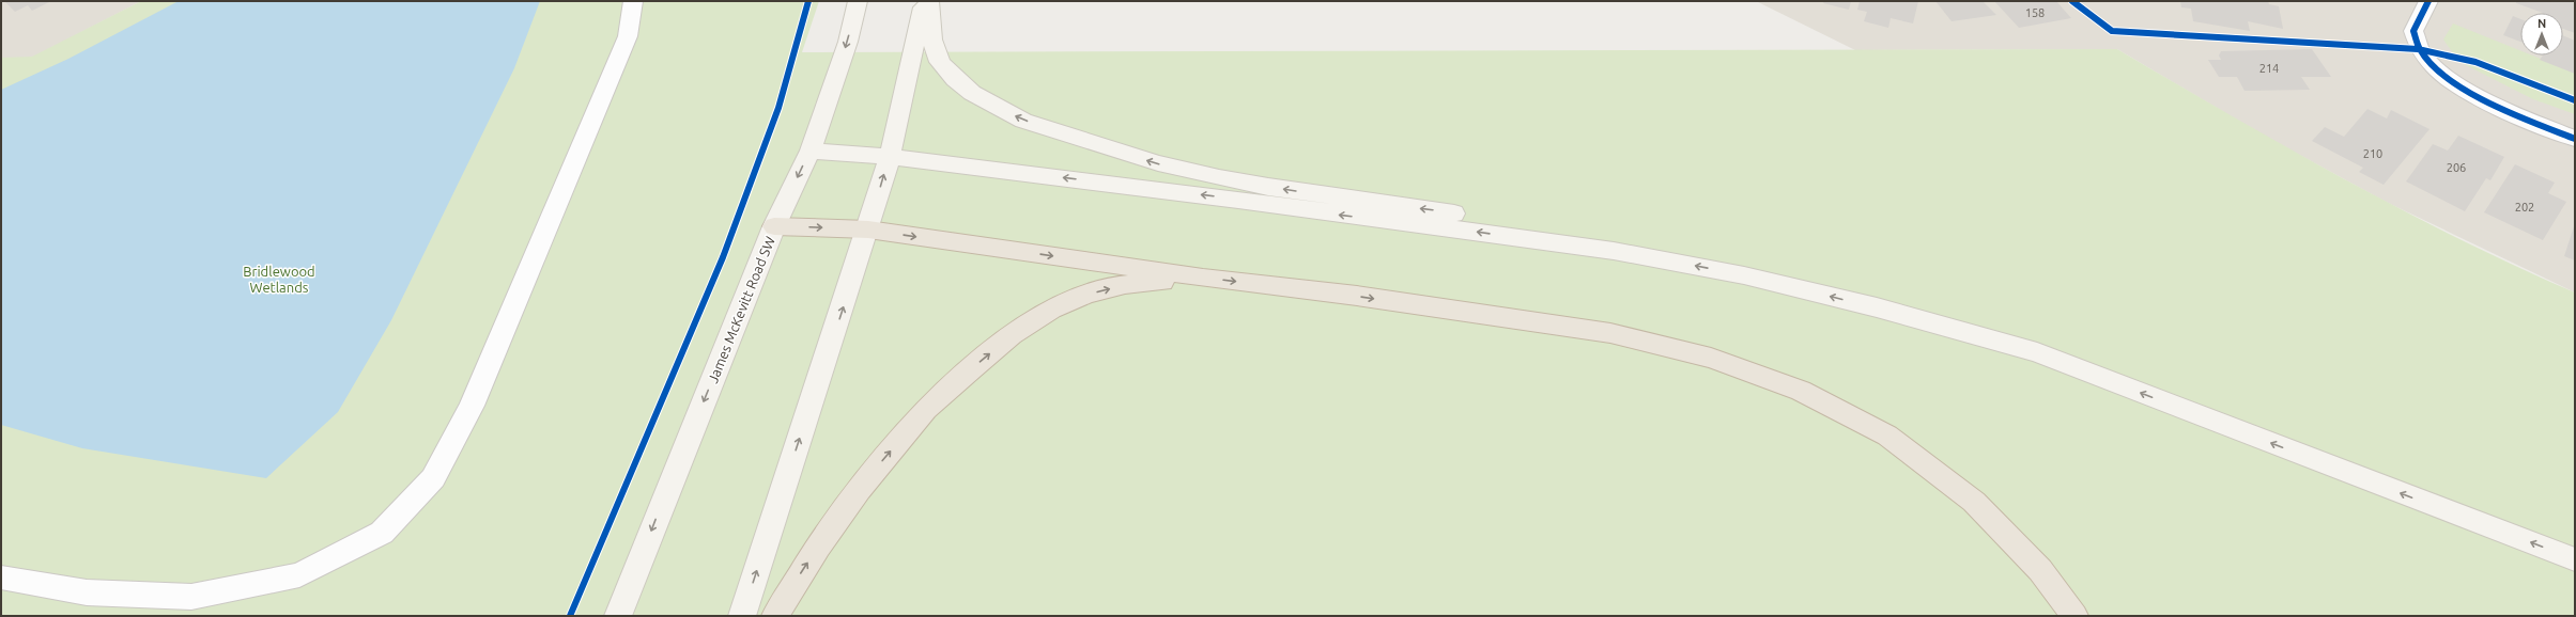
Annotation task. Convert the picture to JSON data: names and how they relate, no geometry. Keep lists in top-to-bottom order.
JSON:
{
  "streets": {
    "main road": ["James McKevitt Road SW"]
  },
  "parks": ["Bridlewood Wetlands"],
  "house_numbers": [
    "158",
    "214",
    "210",
    "206",
    "202"
  ],
  "north": "top"
}
